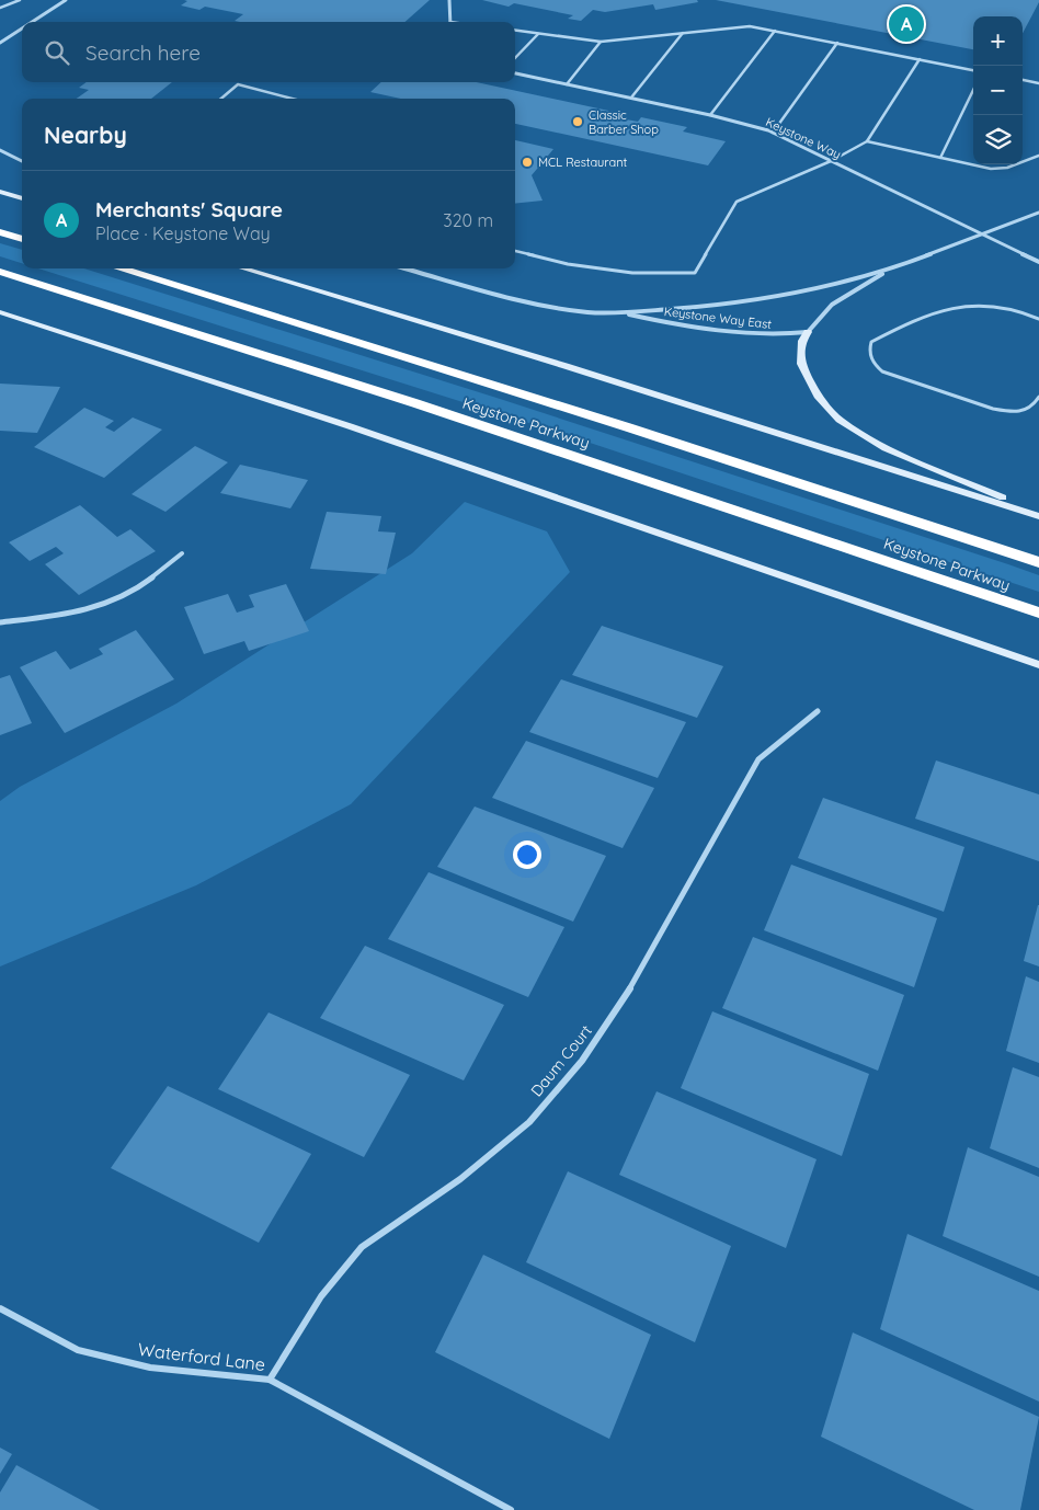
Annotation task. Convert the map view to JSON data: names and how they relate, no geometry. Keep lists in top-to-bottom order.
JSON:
{
  "streets": {
    "highway": ["Keystone Parkway"],
    "street": [
      "Keystone Way",
      "Keystone Way East",
      "Daum Court",
      "Waterford Lane"
    ]
  },
  "crossings": [
    ["Keystone Way", "Keystone Way East"],
    ["Daum Court", "Waterford Lane"]
  ],
  "places": ["Classic Barber Shop", "MCL Restaurant"],
  "page": {
    "pins": "A",
    "map_buttons": ["+", "−"],
    "search": "Search here",
    "heading": "Nearby",
    "list": [
      {
        "mark": "A",
        "name": "Merchants' Square",
        "note": "Place · Keystone Way",
        "value": "320 m"
      }
    ]
  }
}
